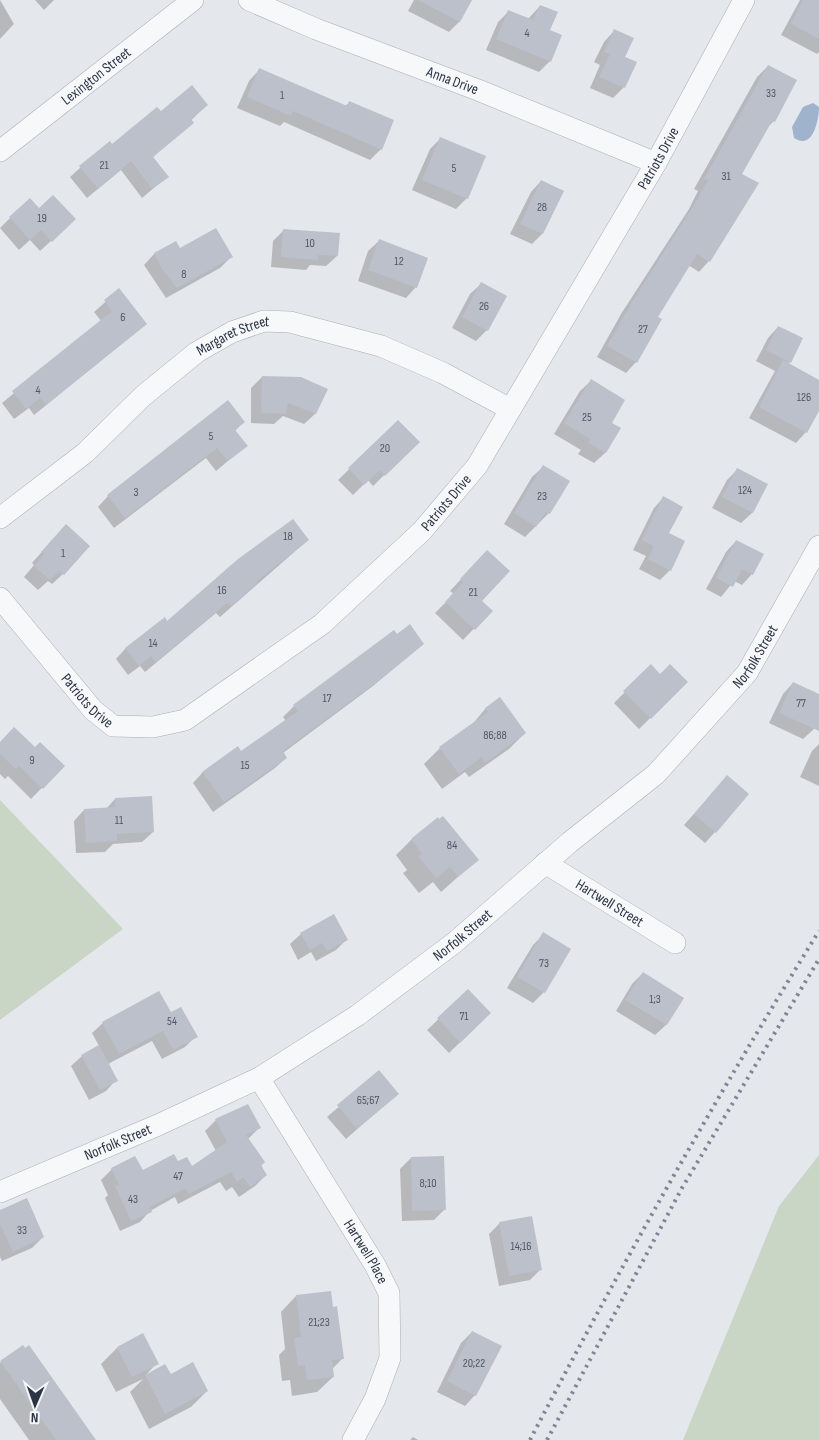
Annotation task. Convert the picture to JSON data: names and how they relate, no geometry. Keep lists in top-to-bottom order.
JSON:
{
  "streets": {
    "street": [
      "Lexington Street",
      "Anna Drive",
      "Patriots Drive",
      "Margaret Street",
      "Norfolk Street",
      "Hartwell Street",
      "Hartwell Place"
    ]
  },
  "crossings": [
    ["Anna Drive", "Patriots Drive"],
    ["Patriots Drive", "Margaret Street"],
    ["Norfolk Street", "Hartwell Street"],
    ["Norfolk Street", "Hartwell Place"]
  ],
  "house_numbers": [
    "4",
    "33",
    "1",
    "21",
    "5",
    "31",
    "28",
    "19",
    "10",
    "12",
    "8",
    "26",
    "6",
    "27",
    "4",
    "126",
    "25",
    "5",
    "20",
    "124",
    "3",
    "23",
    "18",
    "1",
    "16",
    "21",
    "14",
    "17",
    "77",
    "86;88",
    "9",
    "15",
    "11",
    "84",
    "73",
    "1;3",
    "71",
    "54",
    "65;67",
    "47",
    "8;10",
    "43",
    "33",
    "14;16",
    "21;23",
    "20;22"
  ],
  "north": "bottom"
}
